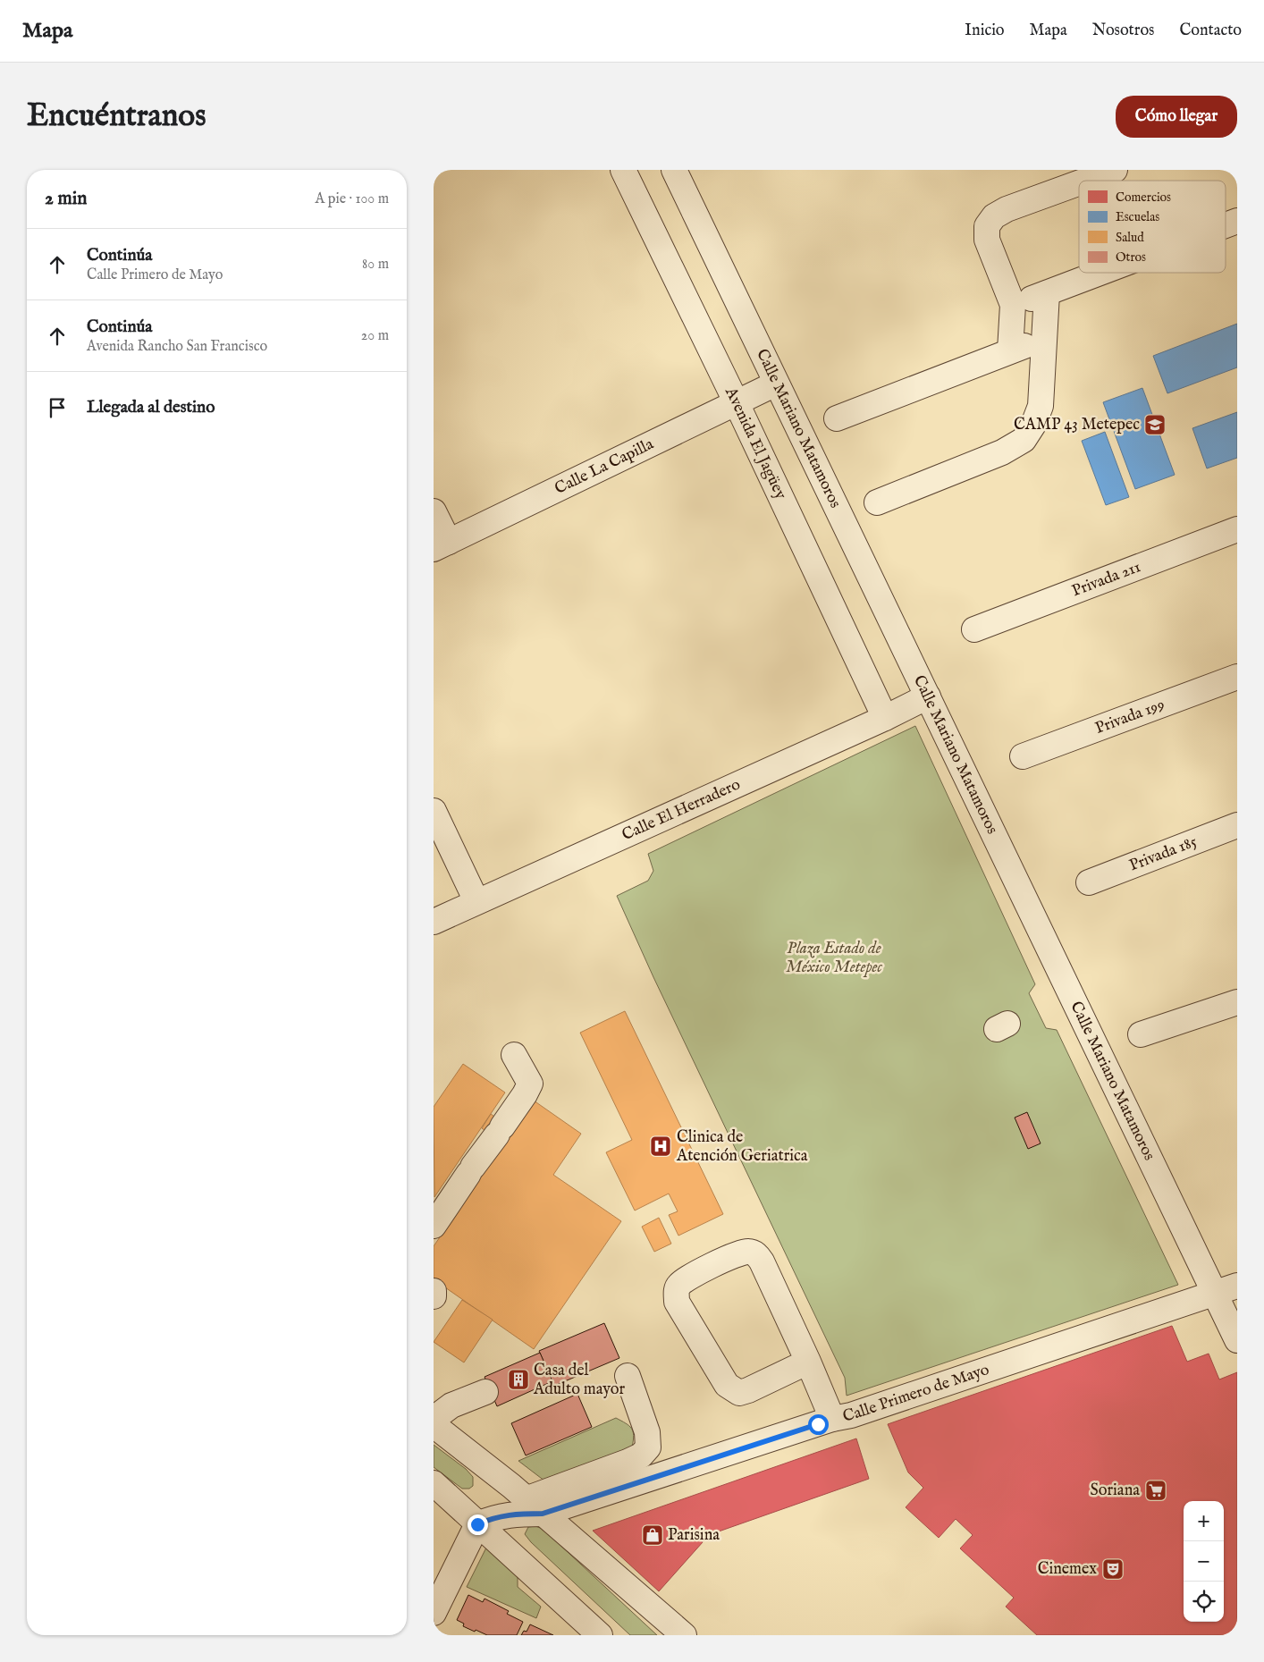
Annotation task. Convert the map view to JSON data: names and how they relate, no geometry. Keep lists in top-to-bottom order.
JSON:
{
  "streets": {
    "street": [
      "Calle Mariano Matamoros",
      "Avenida El Jagüey",
      "Calle La Capilla",
      "Privada 211",
      "Privada 199",
      "Calle El Herradero",
      "Privada 185",
      "Calle Primero de Mayo"
    ]
  },
  "crossings": [
    ["Calle Mariano Matamoros", "Calle La Capilla"],
    ["Calle Mariano Matamoros", "Calle El Herradero"],
    ["Calle Mariano Matamoros", "Calle Primero de Mayo"],
    ["Avenida El Jagüey", "Calle La Capilla"],
    ["Avenida El Jagüey", "Calle El Herradero"]
  ],
  "parks": ["Plaza Estado de México Metepec"],
  "places": {
    "school or university": ["CAMP 43 Metepec"],
    "hospital": ["Clinica de Atención Geriatrica"],
    "building": ["Casa del Adulto mayor"],
    "supermarket": ["Soriana"],
    "shop": ["Parisina"],
    "theatre": ["Cinemex"]
  },
  "legend": [
    "Comercios",
    "Escuelas",
    "Salud",
    "Otros"
  ],
  "page": {
    "header": "Mapa",
    "nav": [
      "Inicio",
      "Mapa",
      "Nosotros",
      "Contacto"
    ],
    "buttons": "Cómo llegar",
    "title": "Encuéntranos",
    "heading": ["2 min", "A pie · 100 m"],
    "list": [
      ["Continúa", "Calle Primero de Mayo", "80 m"],
      ["Continúa", "Avenida Rancho San Francisco", "20 m"],
      "Llegada al destino"
    ],
    "map_buttons": ["+", "−"]
  }
}
